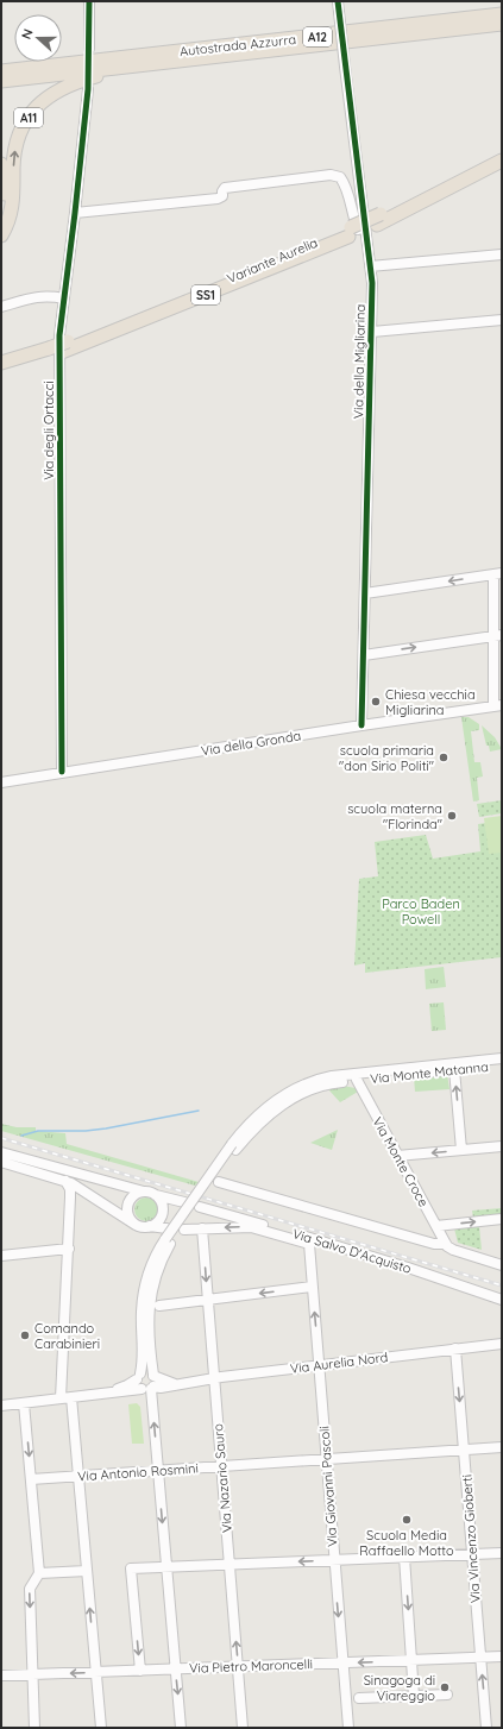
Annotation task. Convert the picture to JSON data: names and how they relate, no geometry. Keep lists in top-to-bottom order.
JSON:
{
  "streets": {
    "highway": [
      "A12",
      "Autostrada Azzurra",
      "A11",
      "Variante Aurelia",
      "SS1"
    ],
    "street": [
      "Via della Migliarina",
      "Via degli Ortacci",
      "Via della Gronda",
      "Via Monte Matanna",
      "Via Monte Croce",
      "Via Salvo D'Acquisto",
      "Via Aurelia Nord",
      "Via Antonio Rosmini",
      "Via Nazario Sauro",
      "Via Giovanni Pascoli",
      "Via Vincenzo Gioberti",
      "Via Pietro Maroncelli"
    ]
  },
  "crossings": [
    ["Autostrada Azzurra", "A11"],
    ["Via della Migliarina", "Via della Gronda"],
    ["Via degli Ortacci", "Via della Gronda"],
    ["Via Monte Matanna", "Via Monte Croce"],
    ["Via Aurelia Nord", "Via Nazario Sauro"],
    ["Via Aurelia Nord", "Via Giovanni Pascoli"],
    ["Via Aurelia Nord", "Via Vincenzo Gioberti"],
    ["Via Antonio Rosmini", "Via Nazario Sauro"],
    ["Via Antonio Rosmini", "Via Giovanni Pascoli"],
    ["Via Antonio Rosmini", "Via Vincenzo Gioberti"],
    ["Via Nazario Sauro", "Via Giovanni Pascoli"],
    ["Via Nazario Sauro", "Via Pietro Maroncelli"],
    ["Via Giovanni Pascoli", "Via Pietro Maroncelli"],
    ["Via Vincenzo Gioberti", "Via Pietro Maroncelli"]
  ],
  "parks": ["Parco Baden Powell"],
  "places": [
    "Chiesa vecchia Migliarina",
    "scuola primaria \"don Sirio Politi\"",
    "scuola materna \"Florinda\"",
    "Comando Carabinieri",
    "Scuola Media Raffaello Motto",
    "Sinagoga di Viareggio"
  ],
  "north": "left"
}
